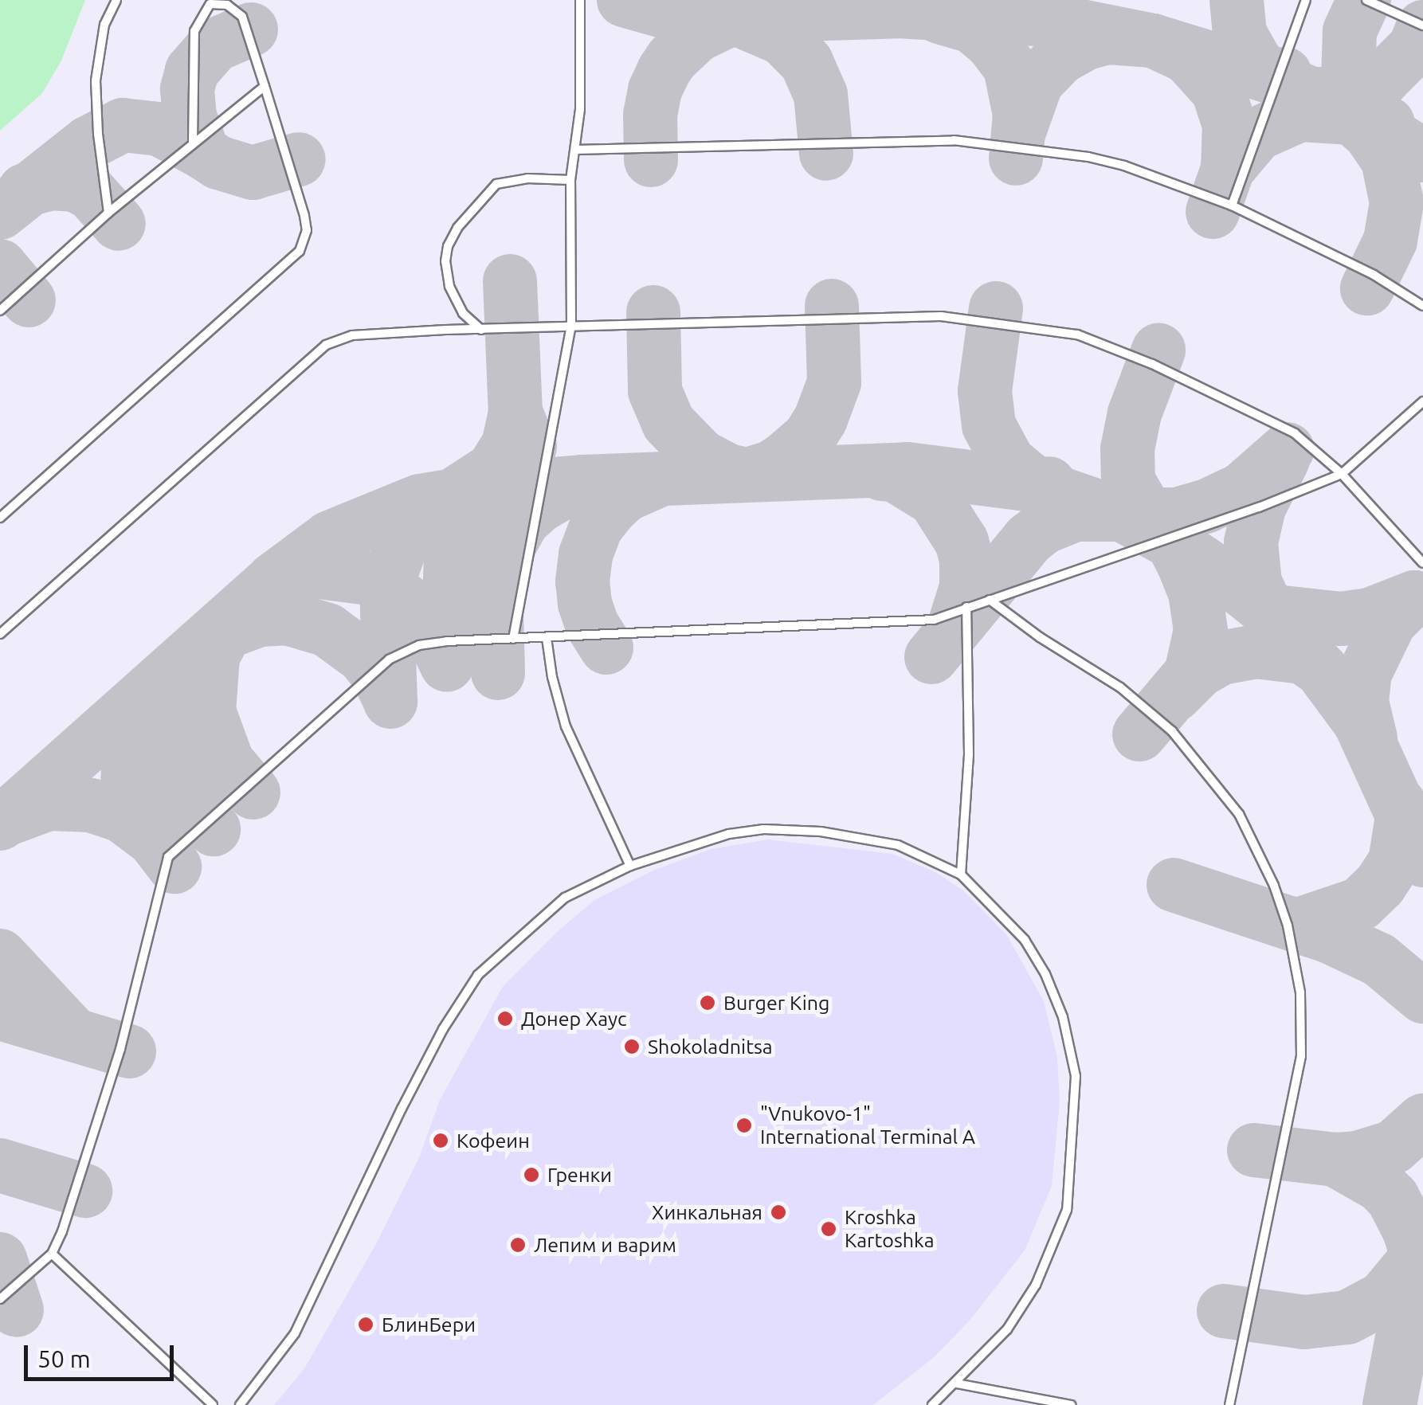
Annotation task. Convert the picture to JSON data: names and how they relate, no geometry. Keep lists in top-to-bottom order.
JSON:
{
  "places": [
    "Burger King",
    "Донер Хаус",
    "Shokoladnitsa",
    "\"Vnukovo-1\" International Terminal A",
    "Кофеин",
    "Гренки",
    "Хинкальная",
    "Kroshka Kartoshka",
    "Лепим и варим",
    "БлинБери"
  ],
  "scale_bar": "50 m"
}
